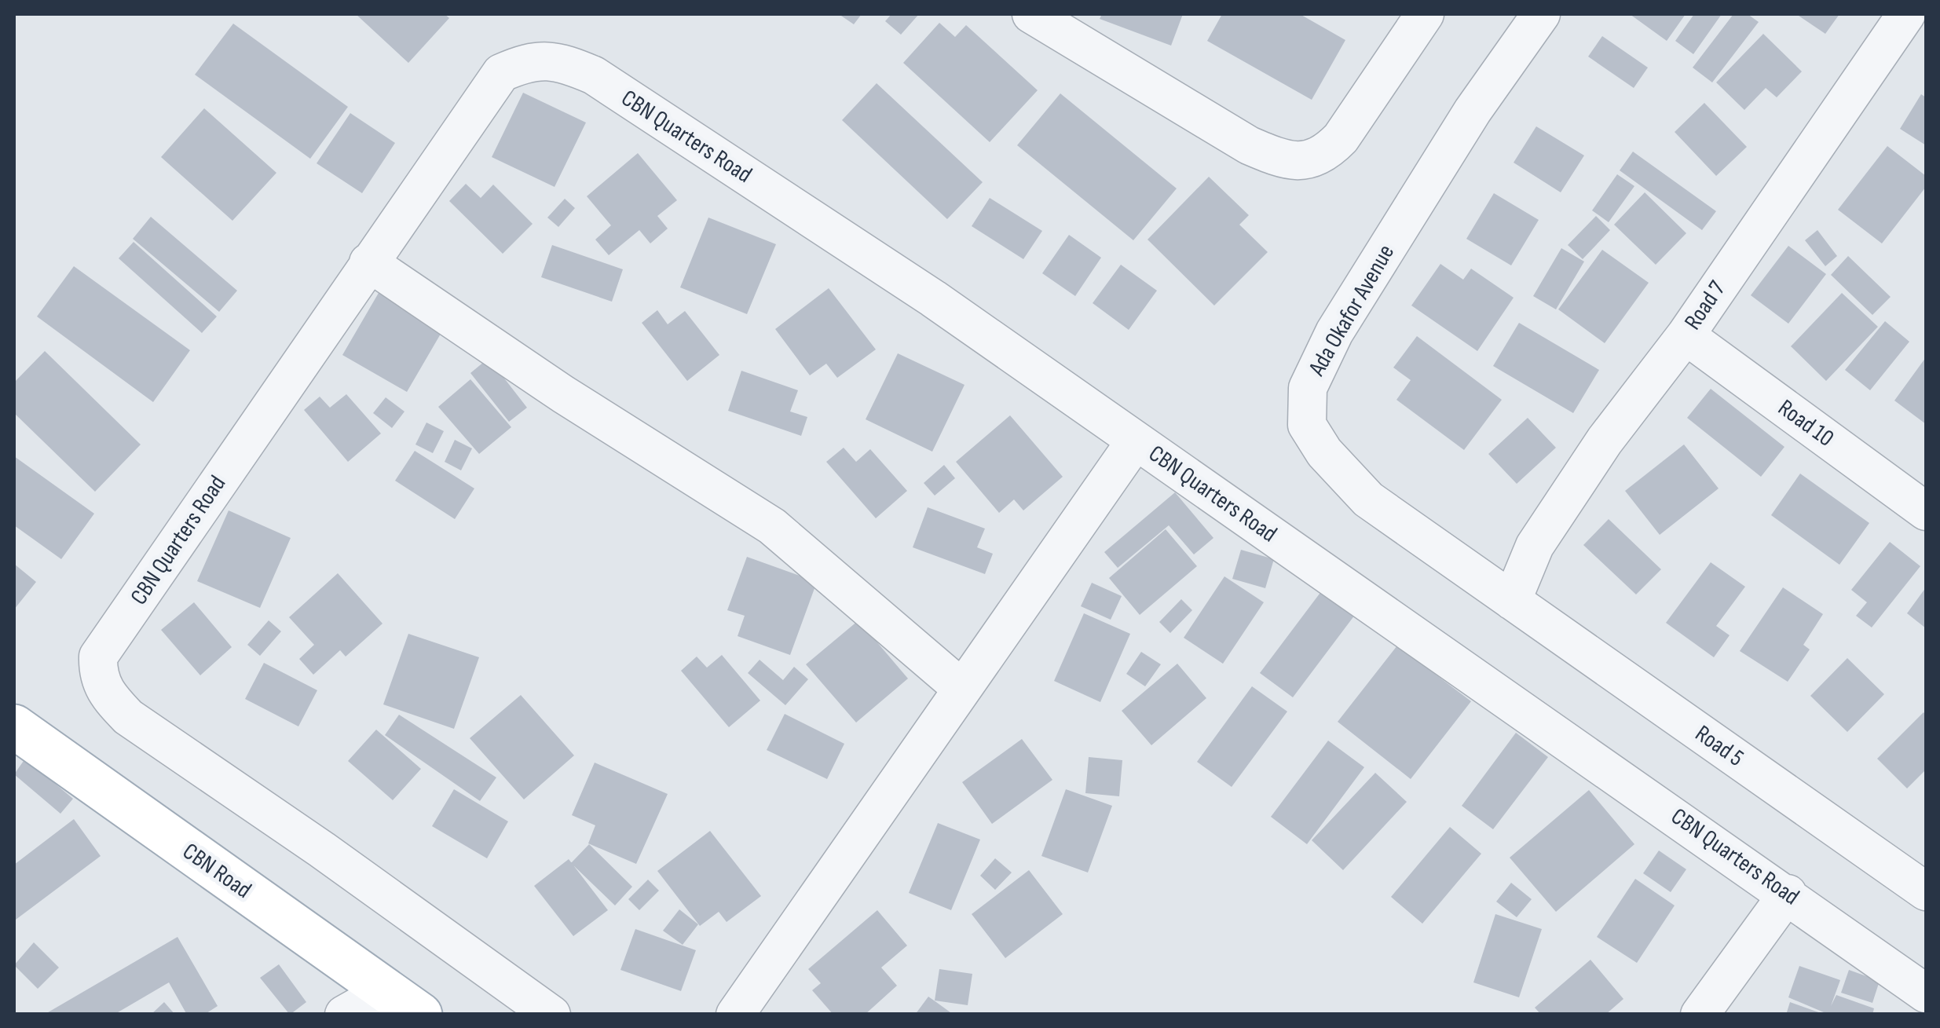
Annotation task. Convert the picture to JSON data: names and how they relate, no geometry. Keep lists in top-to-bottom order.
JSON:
{
  "streets": {
    "main road": ["CBN Road"],
    "street": [
      "CBN Quarters Road",
      "Road 7",
      "Ada Okafor Avenue",
      "Road 10",
      "Road 5"
    ]
  },
  "crossings": [
    ["Road 7", "Ada Okafor Avenue"],
    ["Road 7", "Road 10"],
    ["Road 7", "Road 5"],
    ["Ada Okafor Avenue", "Road 5"]
  ]
}
